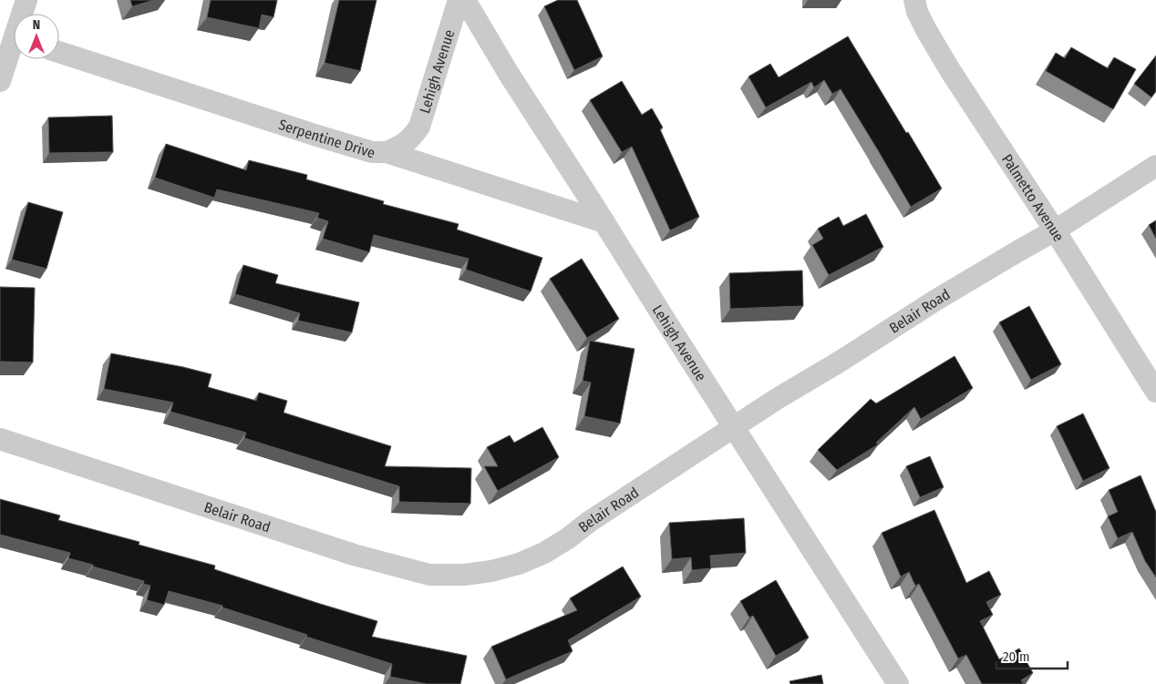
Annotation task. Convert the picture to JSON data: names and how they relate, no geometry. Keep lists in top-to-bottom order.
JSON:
{
  "streets": {
    "street": [
      "Lehigh Avenue",
      "Serpentine Drive",
      "Palmetto Avenue",
      "Belair Road"
    ]
  },
  "crossings": [
    ["Lehigh Avenue", "Serpentine Drive"],
    ["Lehigh Avenue", "Belair Road"],
    ["Palmetto Avenue", "Belair Road"]
  ],
  "scale_bar": "20 m",
  "north": "top"
}
